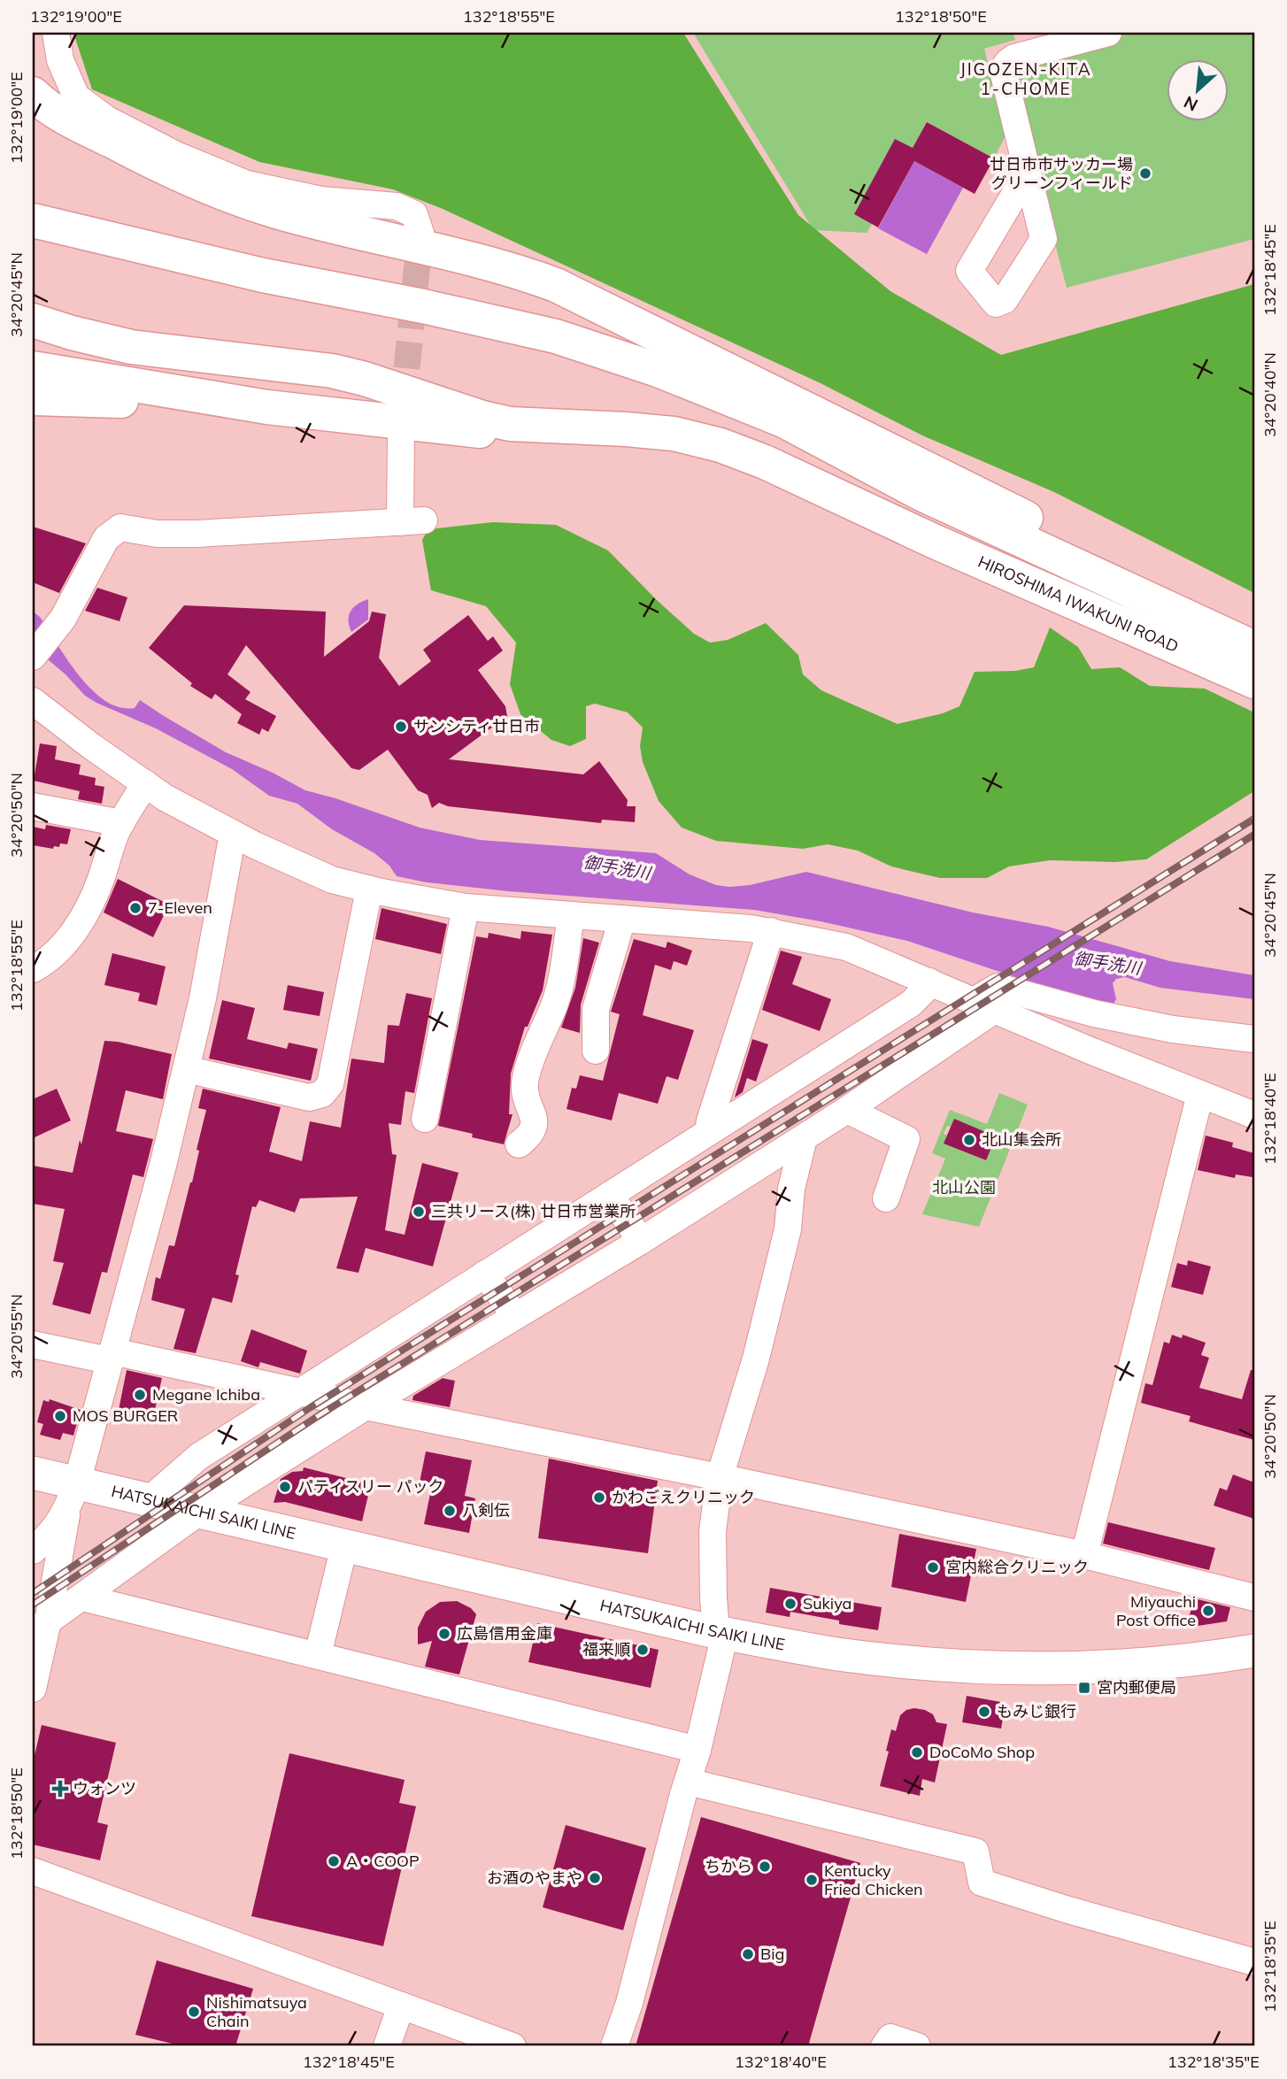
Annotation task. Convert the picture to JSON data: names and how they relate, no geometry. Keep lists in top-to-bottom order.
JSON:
{
  "streets": {
    "highway": ["HIROSHIMA IWAKUNI ROAD"],
    "main road": ["HATSUKAICHI SAIKI LINE"]
  },
  "districts": ["JIGOZEN-KITA 1-CHOME"],
  "water": ["御手洗川"],
  "parks": ["北山公園"],
  "places": {
    "other": [
      "廿日市市サッカー場 グリーンフィールド",
      "サンシティ廿日市",
      "7-Eleven",
      "北山集会所",
      "三共リース(株) 廿日市営業所",
      "Megane Ichiba",
      "MOS BURGER",
      "パティスリー パック",
      "かわごえクリニック",
      "八剣伝",
      "宮内総合クリニック",
      "Sukiya",
      "Miyauchi Post Office",
      "広島信用金庫",
      "福来順",
      "もみじ銀行",
      "DoCoMo Shop",
      "A・COOP",
      "ちから",
      "お酒のやまや",
      "Kentucky Fried Chicken",
      "Big",
      "Nishimatsuya Chain"
    ],
    "transit": ["宮内郵便局"],
    "health": ["ウォンツ"]
  },
  "north": "bottom left",
  "coordinates": [
    "132°19'00\"E",
    "132°18'55\"E",
    "132°18'50\"E",
    "132°18'45\"E",
    "34°20'45\"N",
    "34°20'40\"N",
    "34°20'50\"N",
    "132°18'40\"E",
    "34°20'55\"N",
    "132°18'35\"E"
  ]
}
